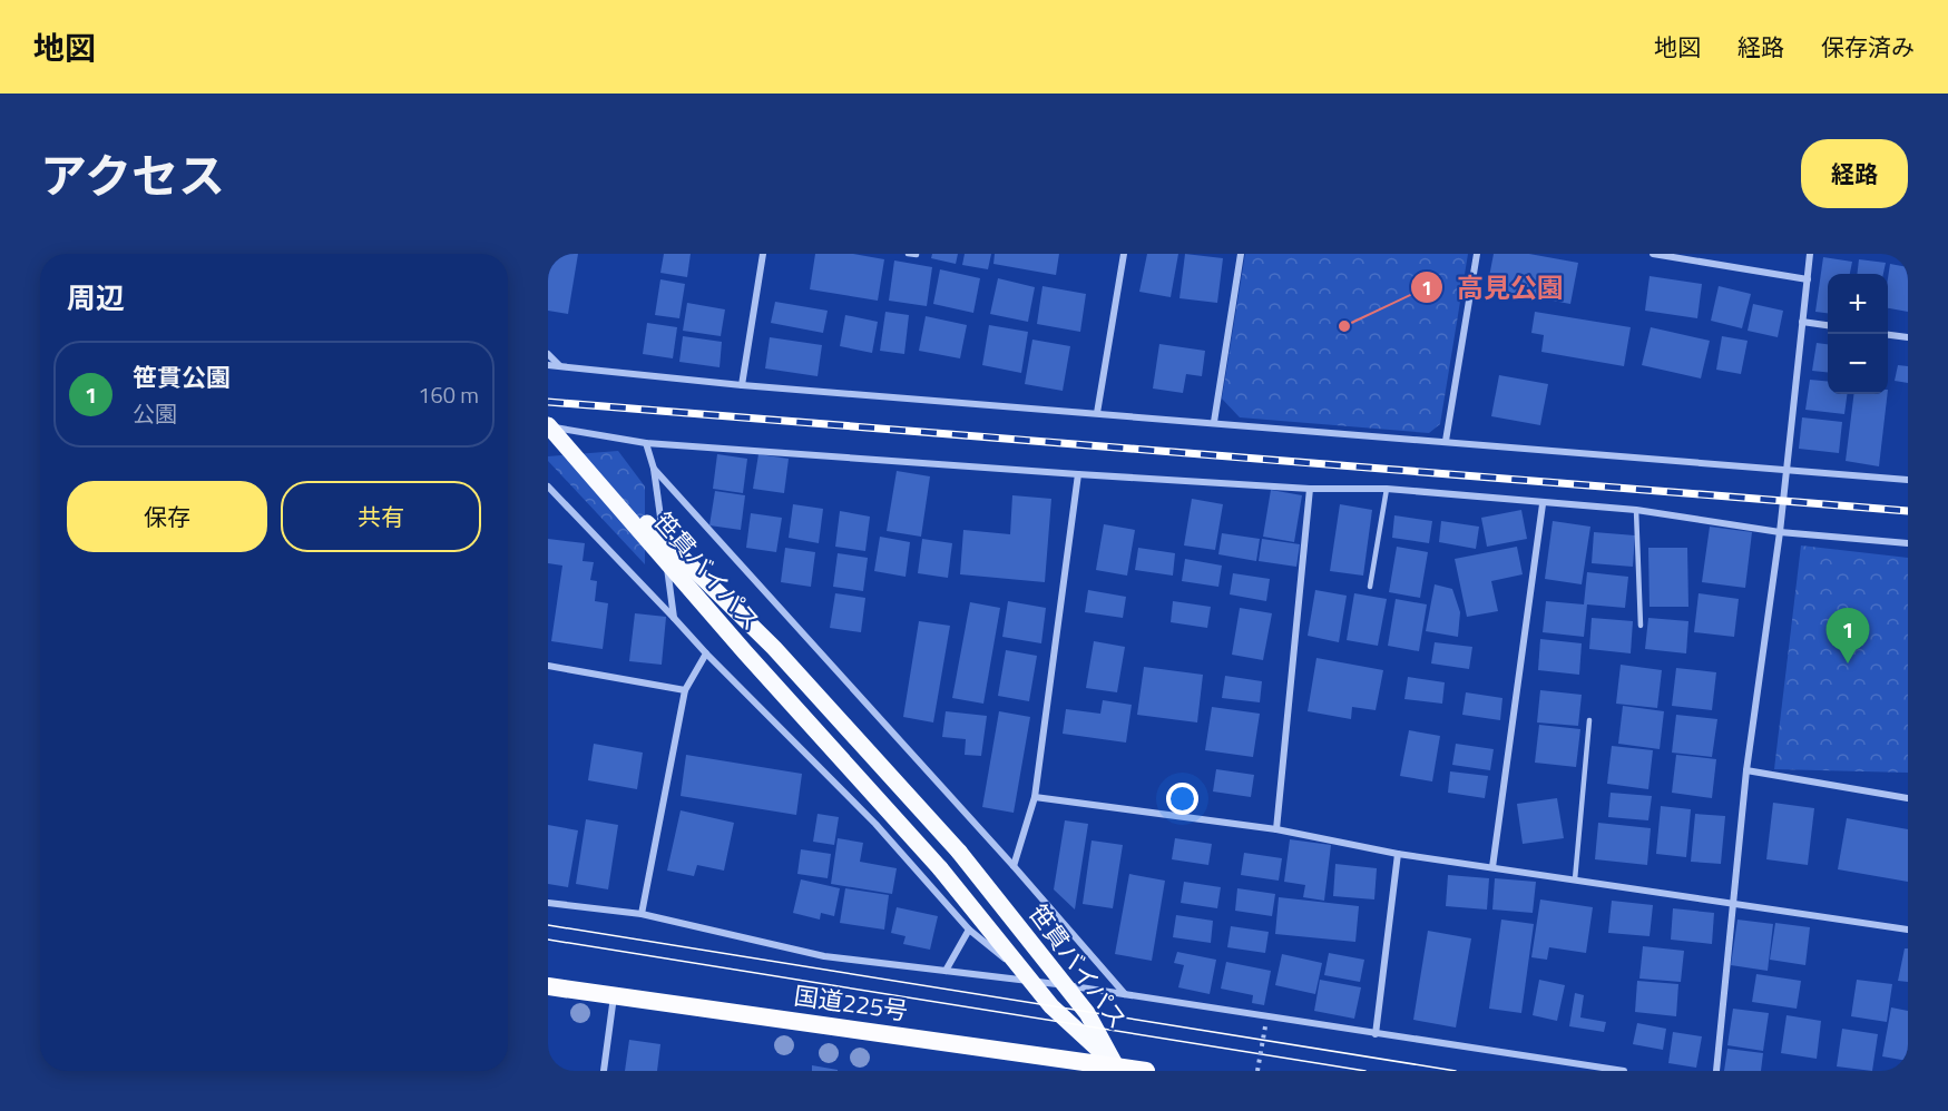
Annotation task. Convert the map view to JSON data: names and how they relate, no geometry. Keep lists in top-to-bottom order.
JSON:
{
  "streets": {
    "highway": ["国道225号"],
    "main road": ["笹貫バイパス"]
  },
  "crossings": [
    ["笹貫バイパス", "国道225号"]
  ],
  "places": ["高見公園"],
  "page": {
    "header": "地図",
    "nav": ["地図", "経路", "保存済み"],
    "title": "アクセス",
    "buttons": [
      "経路",
      ["保存", "共有"]
    ],
    "heading": "周辺",
    "map_buttons": ["+", "−"],
    "list": [
      {
        "mark": "1",
        "name": "笹貫公園",
        "note": "公園",
        "value": "160 m"
      }
    ],
    "pins": "1"
  }
}
